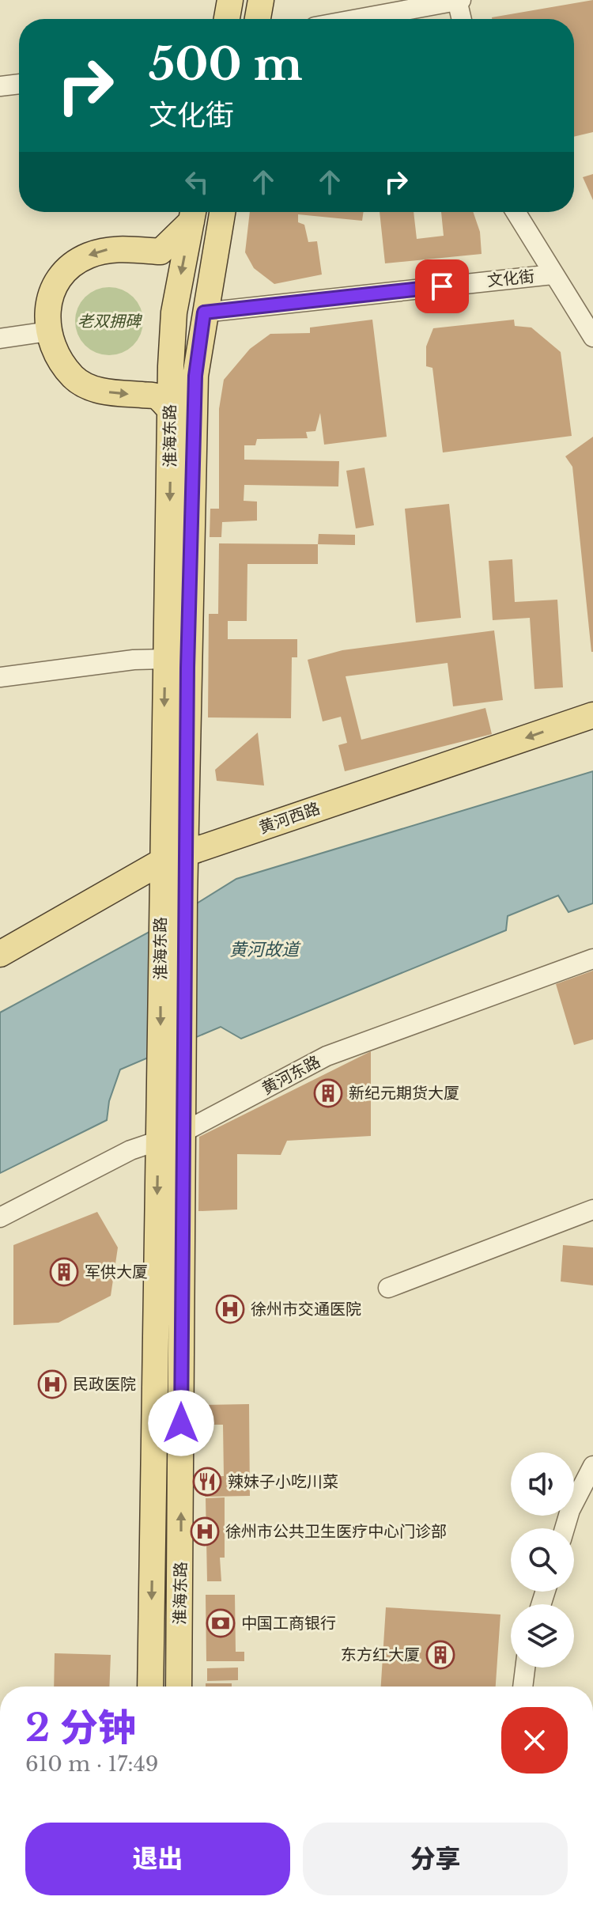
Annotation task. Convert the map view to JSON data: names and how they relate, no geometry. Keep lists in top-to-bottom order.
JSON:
{
  "streets": {
    "main road": ["淮海东路", "黄河西路"],
    "street": ["文化街", "黄河东路"]
  },
  "crossings": [
    ["文化街", "淮海东路"],
    ["淮海东路", "黄河西路"],
    ["淮海东路", "黄河东路"]
  ],
  "water": ["黄河故道"],
  "parks": ["老双拥碑"],
  "places": {
    "building": ["新纪元期货大厦", "军供大厦", "东方红大厦"],
    "hospital": ["徐州市交通医院", "民政医院", "徐州市公共卫生医疗中心门诊部"],
    "restaurant": ["辣妹子小吃川菜"],
    "bank": ["中国工商银行"]
  },
  "page": {
    "turn": ["500 m", "文化街"],
    "heading": ["2 分钟", "610 m · 17:49"],
    "buttons": ["退出", "分享"]
  }
}
